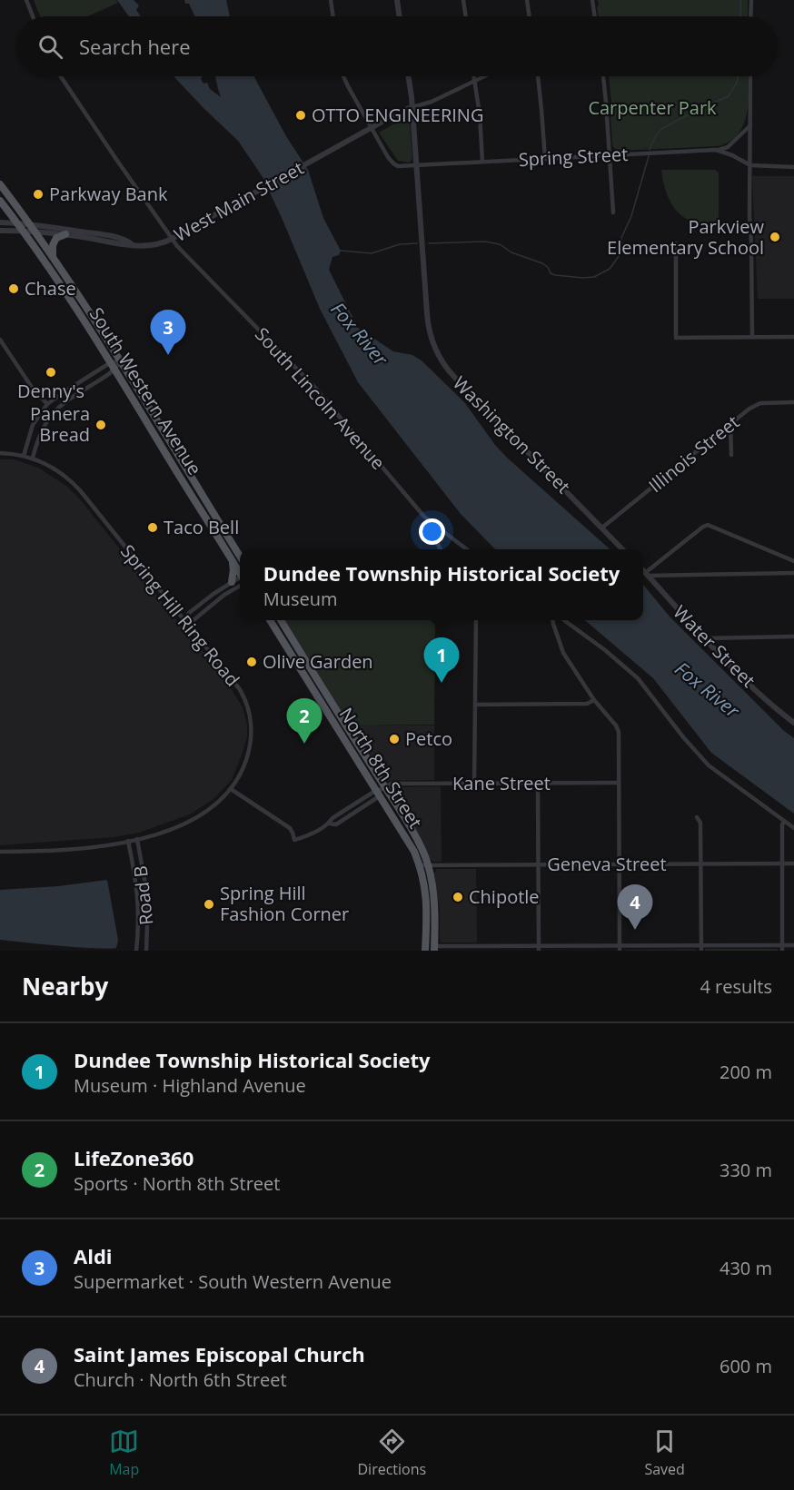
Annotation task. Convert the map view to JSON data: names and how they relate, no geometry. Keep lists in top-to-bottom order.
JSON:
{
  "streets": {
    "main road": ["South Western Avenue", "North 8th Street"],
    "street": [
      "Spring Street",
      "West Main Street",
      "South Lincoln Avenue",
      "Washington Street",
      "Illinois Street",
      "Spring Hill Ring Road",
      "Water Street",
      "Kane Street",
      "Geneva Street",
      "Road B"
    ]
  },
  "crossings": [
    ["Spring Street", "West Main Street"],
    ["Spring Street", "Washington Street"],
    ["West Main Street", "South Western Avenue"],
    ["West Main Street", "South Lincoln Avenue"],
    ["West Main Street", "Washington Street"],
    ["Washington Street", "Illinois Street"],
    ["Spring Hill Ring Road", "Kane Street"],
    ["Spring Hill Ring Road", "Road B"],
    ["North 8th Street", "Kane Street"],
    ["North 8th Street", "Geneva Street"]
  ],
  "water": ["Fox River"],
  "parks": ["Carpenter Park"],
  "places": [
    "OTTO ENGINEERING",
    "Parkway Bank",
    "Parkview Elementary School",
    "Chase",
    "Denny's",
    "Panera Bread",
    "Taco Bell",
    "Olive Garden",
    "Petco",
    "Chipotle",
    "Spring Hill Fashion Corner"
  ],
  "page": {
    "search": "Search here",
    "pins": [
      "3",
      "1",
      "2",
      "4"
    ],
    "popup": ["Dundee Township Historical Society", "Museum"],
    "heading": ["Nearby", "4 results"],
    "list": [
      {
        "mark": "1",
        "name": "Dundee Township Historical Society",
        "note": "Museum · Highland Avenue",
        "value": "200 m"
      },
      {
        "mark": "2",
        "name": "LifeZone360",
        "note": "Sports · North 8th Street",
        "value": "330 m"
      },
      {
        "mark": "3",
        "name": "Aldi",
        "note": "Supermarket · South Western Avenue",
        "value": "430 m"
      },
      {
        "mark": "4",
        "name": "Saint James Episcopal Church",
        "note": "Church · North 6th Street",
        "value": "600 m"
      }
    ],
    "nav": ["Map", "Directions", "Saved"]
  }
}
